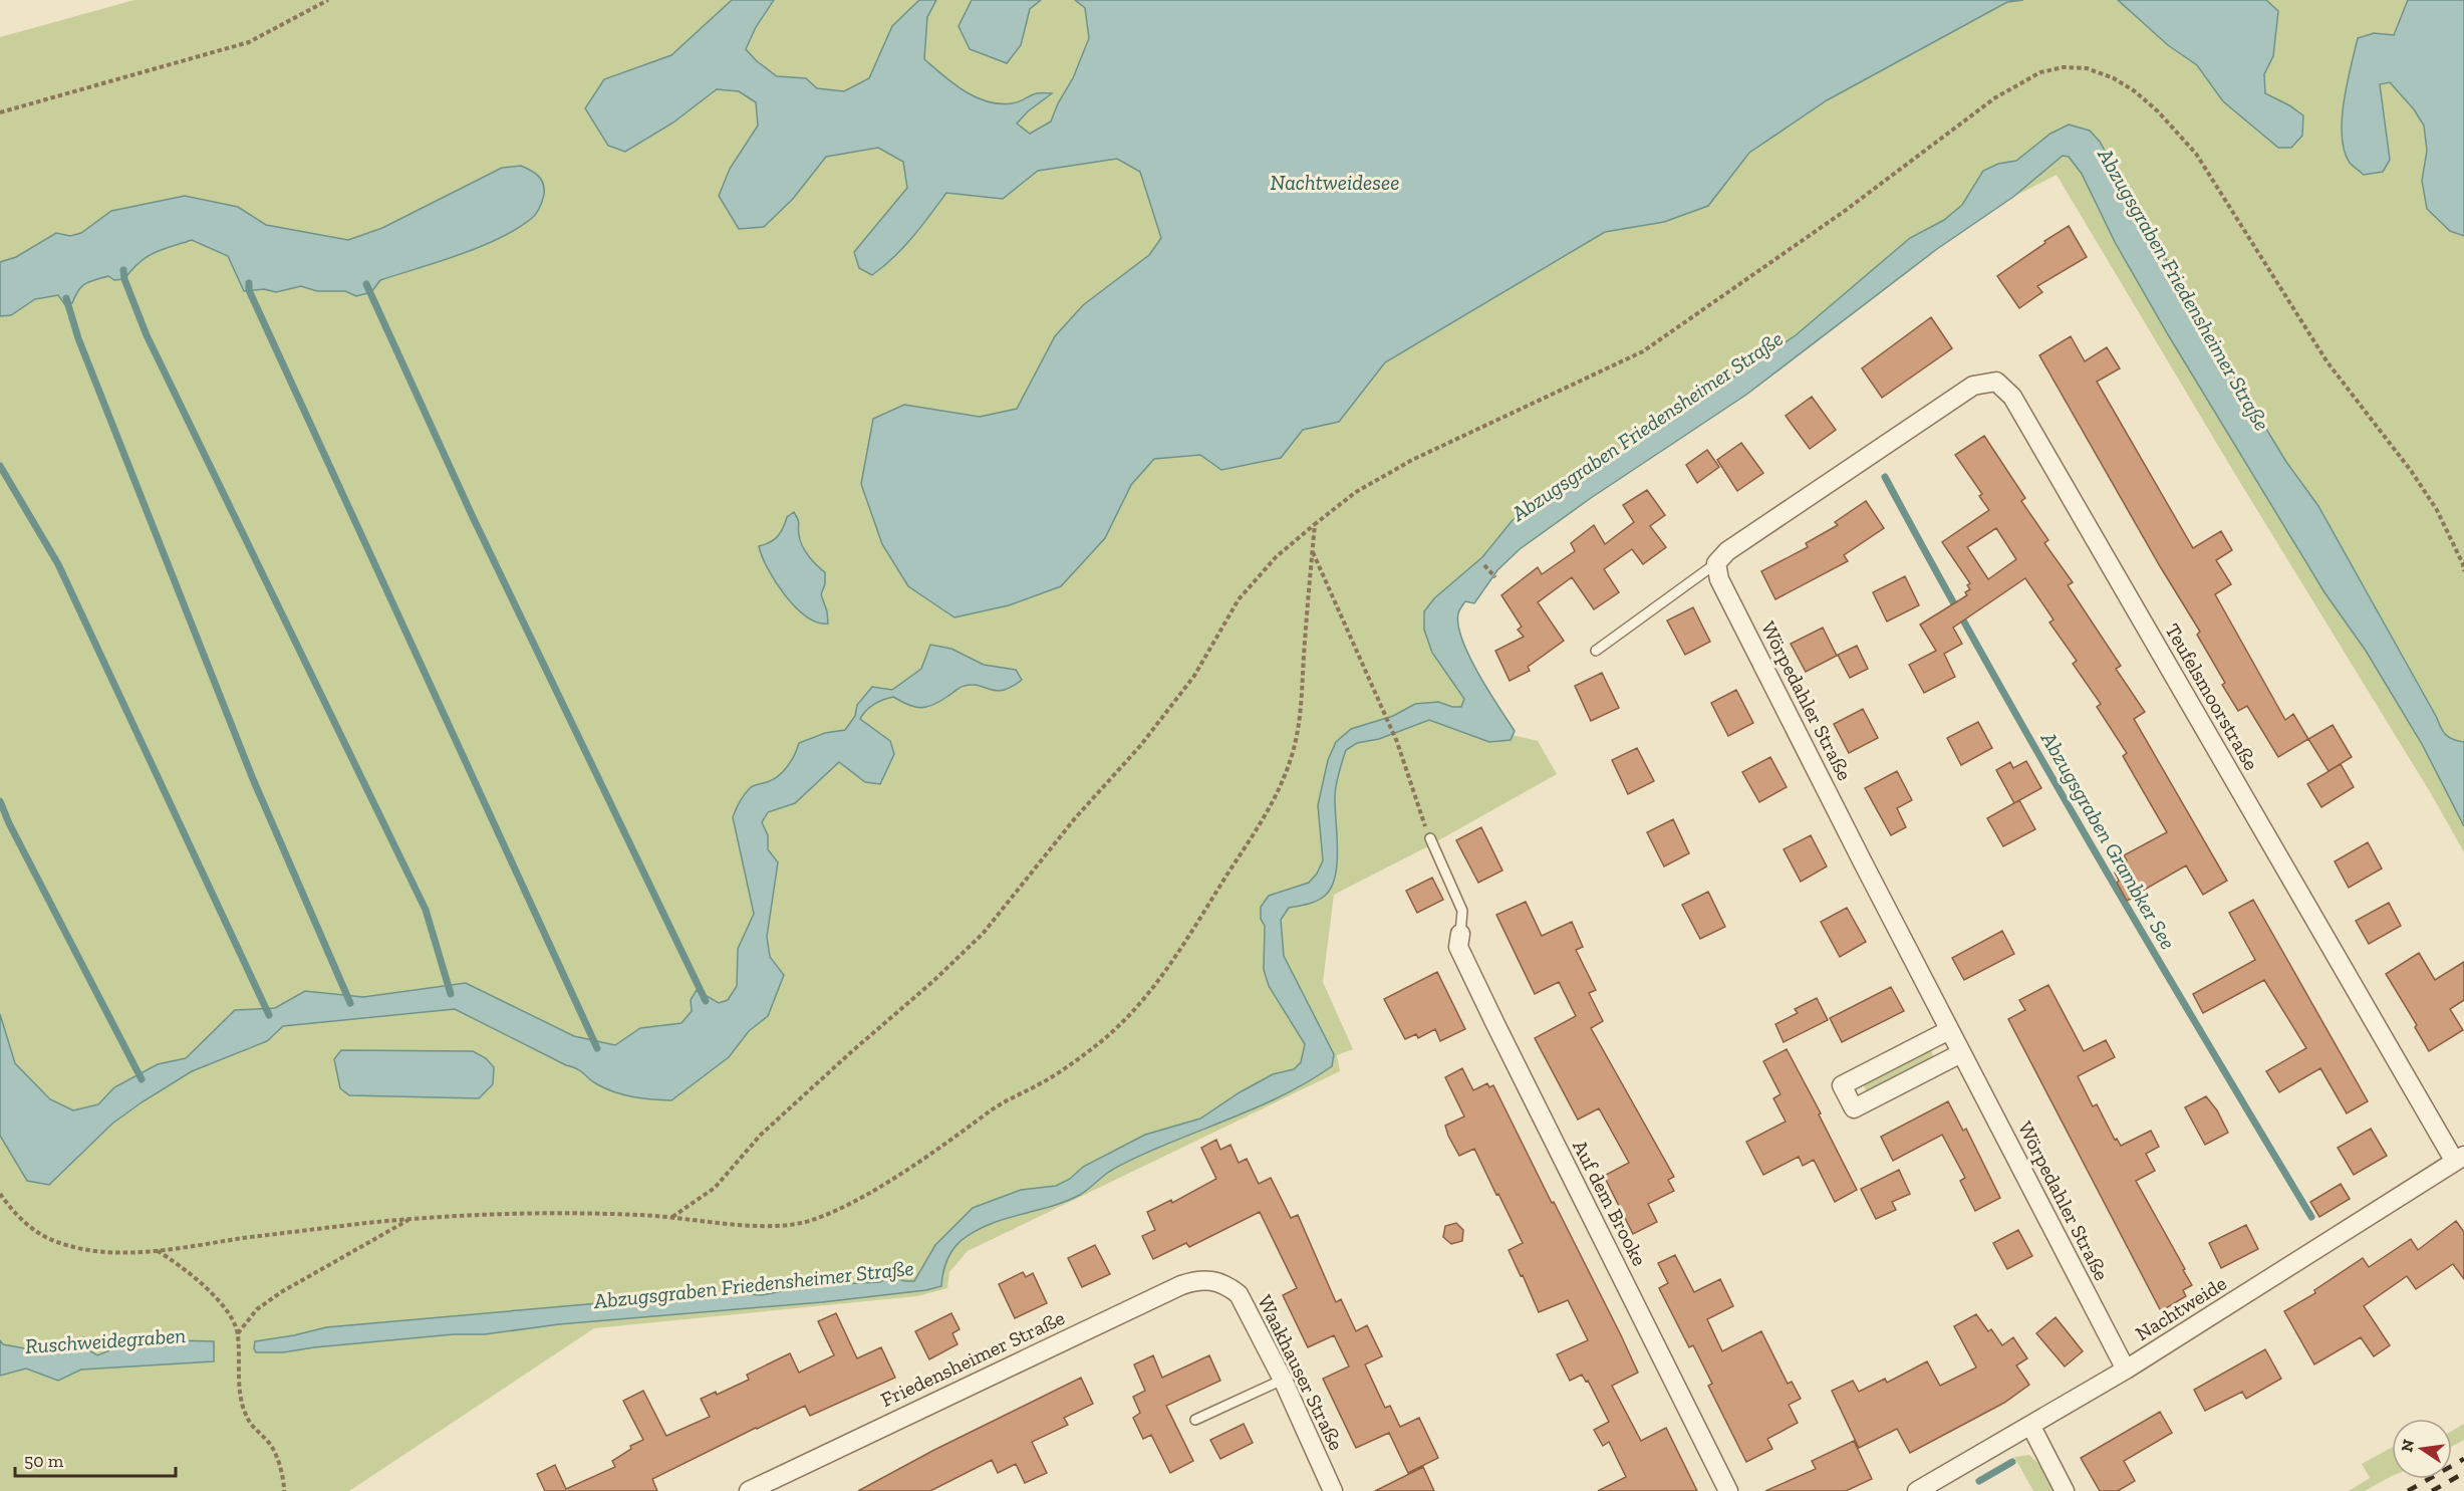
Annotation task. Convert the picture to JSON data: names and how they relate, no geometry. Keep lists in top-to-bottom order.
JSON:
{
  "streets": {
    "street": [
      "Teufelsmoorstraße",
      "Wörpedahler Straße",
      "Auf dem Brooke",
      "Nachtweide",
      "Friedensheimer Straße",
      "Waakhauser Straße"
    ]
  },
  "crossings": [
    ["Teufelsmoorstraße", "Wörpedahler Straße"],
    ["Teufelsmoorstraße", "Nachtweide"],
    ["Wörpedahler Straße", "Nachtweide"],
    ["Friedensheimer Straße", "Waakhauser Straße"]
  ],
  "water": [
    "Nachtweidesee",
    "Abzugsgraben Friedensheimer Straße",
    "Abzugsgraben Grambker See",
    "Ruschweidegraben"
  ],
  "scale_bar": "50 m",
  "north": "left"
}
